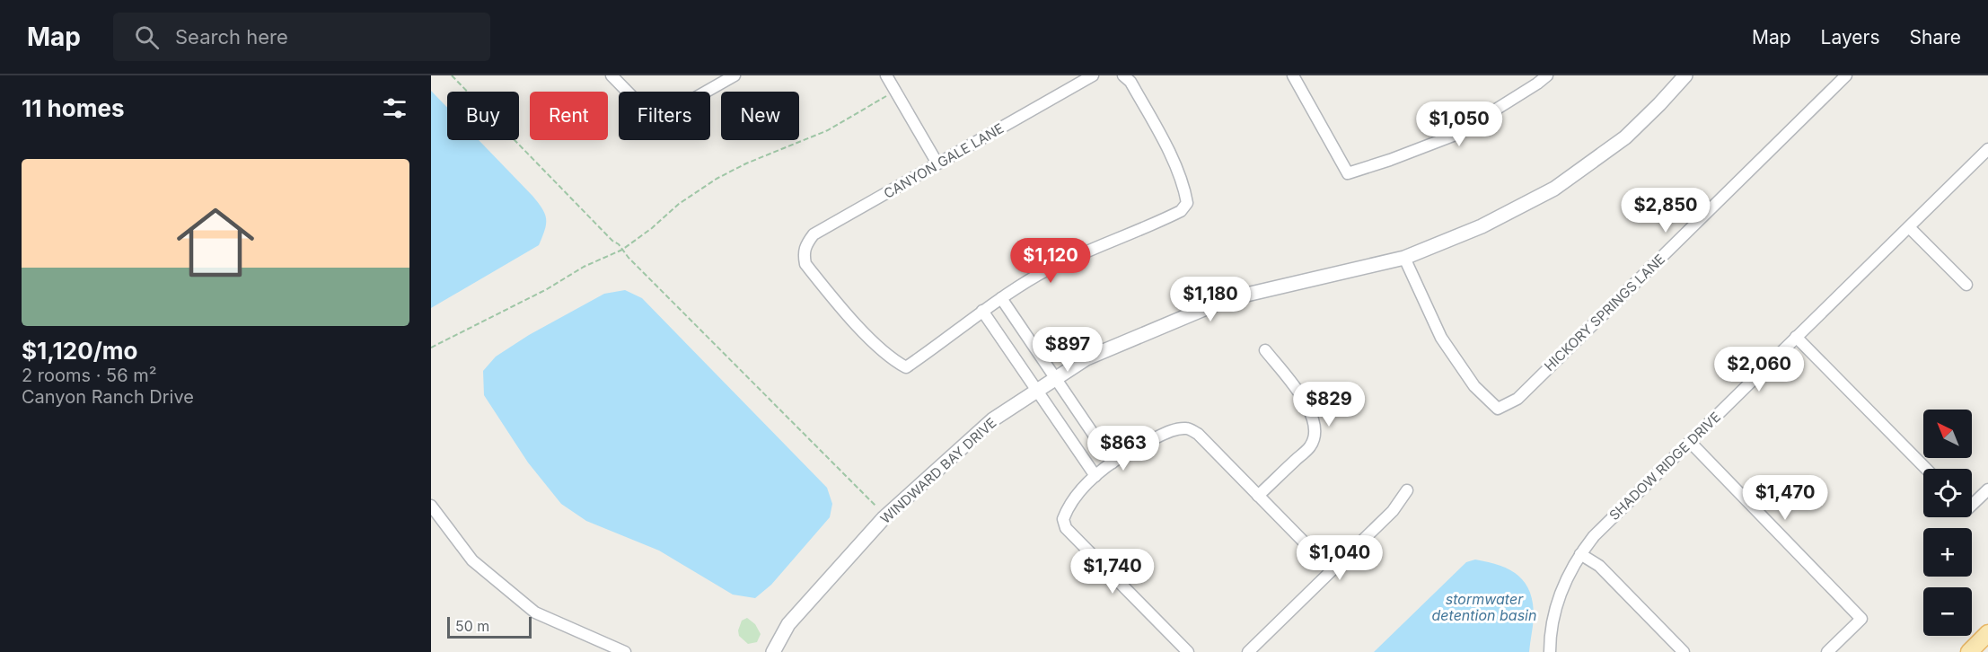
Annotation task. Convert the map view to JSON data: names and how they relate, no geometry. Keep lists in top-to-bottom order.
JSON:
{
  "streets": {
    "street": [
      "CANYON GALE LANE",
      "HICKORY SPRINGS LANE",
      "SHADOW RIDGE DRIVE",
      "WINDWARD BAY DRIVE"
    ]
  },
  "crossings": [
    ["HICKORY SPRINGS LANE", "WINDWARD BAY DRIVE"]
  ],
  "water": ["stormwater detention basin"],
  "scale_bar": "50 m",
  "north": "top left",
  "page": {
    "header": "Map",
    "search": "Search here",
    "nav": ["Map", "Layers", "Share"],
    "heading": "11 homes",
    "chip": [
      "Buy",
      "Rent",
      "Filters",
      "New"
    ],
    "price": [
      "$1,050",
      "$2,850",
      "$1,120",
      "$1,180",
      "$897",
      "$2,060",
      "$829",
      "$863",
      "$1,470",
      "$1,040",
      "$1,740"
    ],
    "list": [
      {
        "name": "$1,120/mo",
        "note": "2 rooms · 56 m² · Canyon Ranch Drive"
      }
    ],
    "map_buttons": ["+", "−"],
    "scale": "50 m"
  }
}
